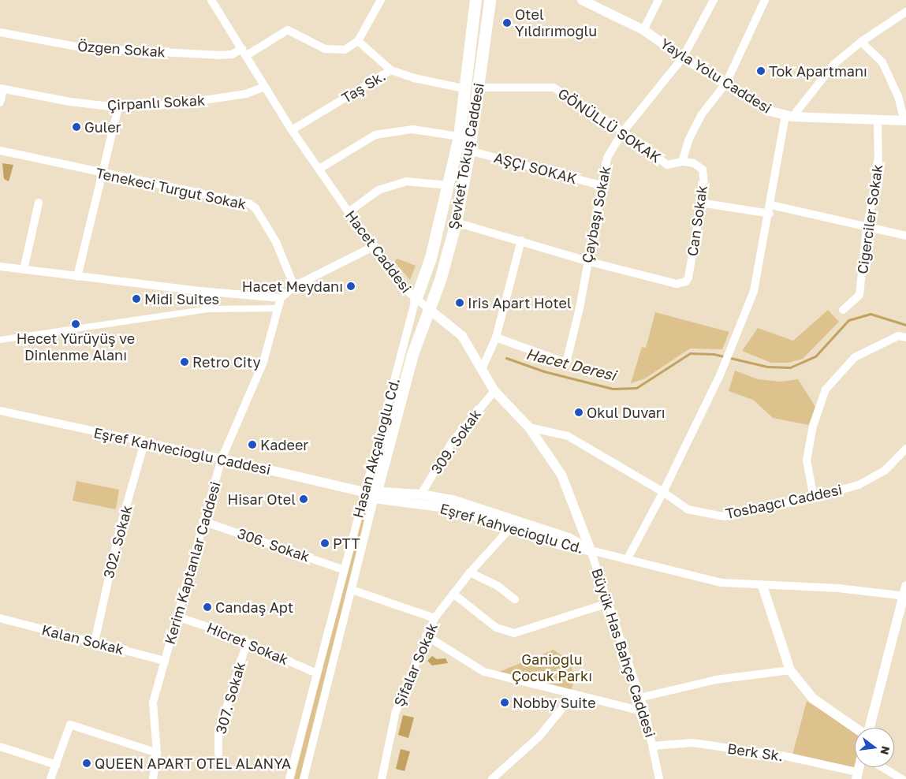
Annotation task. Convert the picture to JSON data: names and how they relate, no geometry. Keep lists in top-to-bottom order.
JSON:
{
  "streets": {
    "main road": ["Şevket Tokuş Caddesi"],
    "street": [
      "Özgen Sokak",
      "Yayla Yolu Caddesi",
      "Taş Sk.",
      "Çirpanlı Sokak",
      "GÖNÜLLÜ SOKAK",
      "AŞÇI SOKAK",
      "Tenekeci Turgut Sokak",
      "Çaybaşı Sokak",
      "Ciğerciler Sokak",
      "Can Sokak",
      "Hacet Caddesi",
      "309. Sokak",
      "Hasan Akçalıoğlu Cd.",
      "Eşref Kahvecioğlu Caddesi",
      "Tosbağcı Caddesi",
      "Eşref Kahvecioğlu Cd.",
      "302. Sokak",
      "306. Sokak",
      "Kerim Kaptanlar Caddesi",
      "Kalan Sokak",
      "Hicret Sokak",
      "Büyük Has Bahçe Caddesi",
      "Şifalar Sokak",
      "307. Sokak",
      "Berk Sk."
    ]
  },
  "crossings": [
    ["Özgen Sokak", "Hacet Caddesi"],
    ["Yayla Yolu Caddesi", "Çaybaşı Sokak"],
    ["Yayla Yolu Caddesi", "Ciğerciler Sokak"],
    ["Taş Sk.", "Şevket Tokuş Caddesi"],
    ["Taş Sk.", "Hacet Caddesi"],
    ["Çirpanlı Sokak", "Hacet Caddesi"],
    ["GÖNÜLLÜ SOKAK", "Şevket Tokuş Caddesi"],
    ["GÖNÜLLÜ SOKAK", "Çaybaşı Sokak"],
    ["GÖNÜLLÜ SOKAK", "Can Sokak"],
    ["Şevket Tokuş Caddesi", "AŞÇI SOKAK"],
    ["Şevket Tokuş Caddesi", "Hacet Caddesi"],
    ["Şevket Tokuş Caddesi", "Hasan Akçalıoğlu Cd."],
    ["Şevket Tokuş Caddesi", "Eşref Kahvecioğlu Cd."],
    ["AŞÇI SOKAK", "Çaybaşı Sokak"],
    ["Çaybaşı Sokak", "Can Sokak"],
    ["Hacet Caddesi", "309. Sokak"],
    ["Hacet Caddesi", "Hasan Akçalıoğlu Cd."],
    ["Hacet Caddesi", "Tosbağcı Caddesi"],
    ["Hacet Caddesi", "Eşref Kahvecioğlu Cd."],
    ["Hacet Caddesi", "Büyük Has Bahçe Caddesi"],
    ["309. Sokak", "Eşref Kahvecioğlu Cd."],
    ["Hasan Akçalıoğlu Cd.", "Eşref Kahvecioğlu Caddesi"],
    ["Hasan Akçalıoğlu Cd.", "Eşref Kahvecioğlu Cd."],
    ["Hasan Akçalıoğlu Cd.", "306. Sokak"],
    ["Hasan Akçalıoğlu Cd.", "Hicret Sokak"],
    ["Eşref Kahvecioğlu Caddesi", "Eşref Kahvecioğlu Cd."],
    ["Eşref Kahvecioğlu Caddesi", "302. Sokak"],
    ["Eşref Kahvecioğlu Caddesi", "Kerim Kaptanlar Caddesi"],
    ["Eşref Kahvecioğlu Cd.", "Büyük Has Bahçe Caddesi"],
    ["Eşref Kahvecioğlu Cd.", "Şifalar Sokak"],
    ["302. Sokak", "Kalan Sokak"],
    ["306. Sokak", "Kerim Kaptanlar Caddesi"],
    ["Kerim Kaptanlar Caddesi", "Kalan Sokak"],
    ["Kerim Kaptanlar Caddesi", "Hicret Sokak"],
    ["Hicret Sokak", "307. Sokak"],
    ["Büyük Has Bahçe Caddesi", "Berk Sk."]
  ],
  "water": ["Hacet Deresi"],
  "parks": ["Ganioğlu Çocuk Parkı"],
  "places": [
    "Otel Yıldırımoğlu",
    "Tok Apartmanı",
    "Guler",
    "Hacet Meydanı",
    "Midi Suites",
    "Iris Apart Hotel",
    "Hecet Yürüyüş ve Dinlenme Alanı",
    "Retro City",
    "Okul Duvarı",
    "Kadeer",
    "Hisar Otel",
    "PTT",
    "Candaş Apt",
    "Nobby Suite",
    "QUEEN APART OTEL ALANYA"
  ],
  "north": "right"
}
